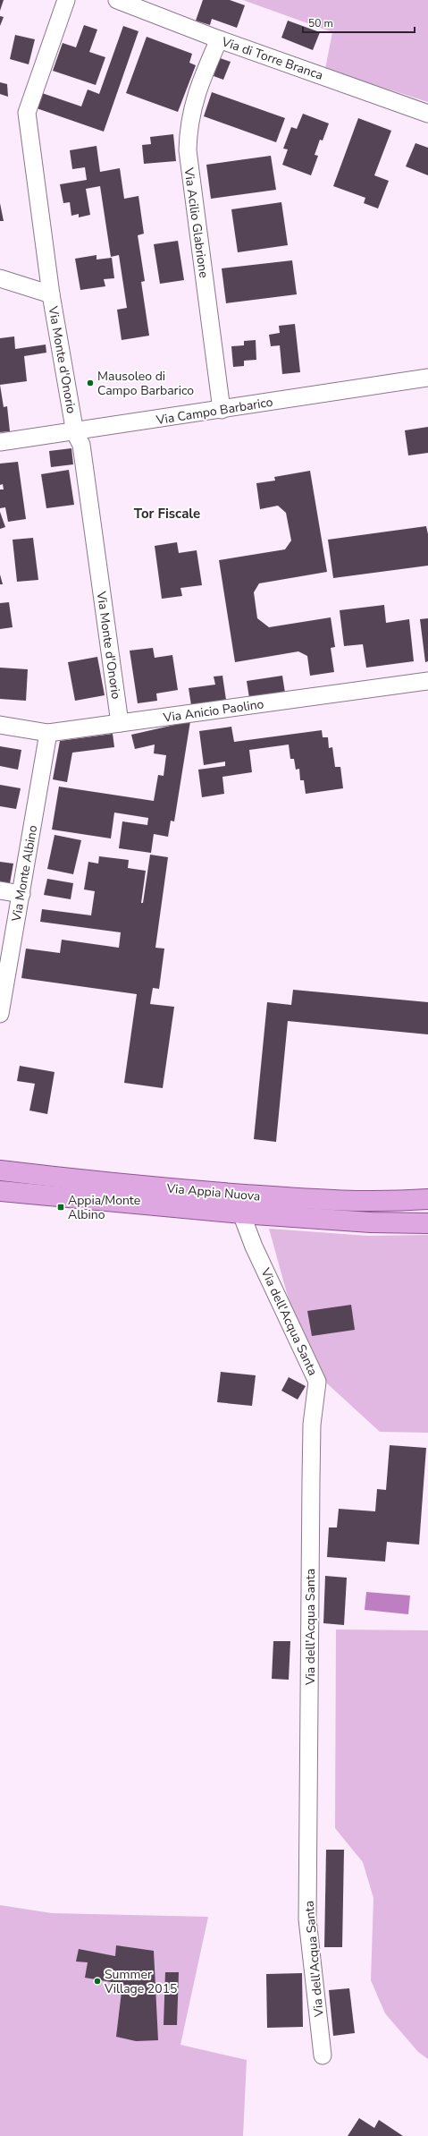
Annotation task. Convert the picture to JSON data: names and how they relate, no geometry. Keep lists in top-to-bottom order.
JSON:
{
  "streets": {
    "main road": ["Via Appia Nuova"],
    "street": [
      "Via di Torre Branca",
      "Via Acilio Glabrione",
      "Via Monte d'Onorio",
      "Via Campo Barbarico",
      "Via Anicio Paolino",
      "Via Monte Albino",
      "Via dell'Acqua Santa"
    ]
  },
  "crossings": [
    ["Via di Torre Branca", "Via Acilio Glabrione"],
    ["Via Acilio Glabrione", "Via Campo Barbarico"],
    ["Via Monte d'Onorio", "Via Campo Barbarico"],
    ["Via Monte d'Onorio", "Via Anicio Paolino"],
    ["Via Anicio Paolino", "Via Monte Albino"],
    ["Via Appia Nuova", "Via dell'Acqua Santa"]
  ],
  "districts": ["Tor Fiscale"],
  "places": {
    "other": ["Mausoleo di Campo Barbarico", "Summer Village 2015"],
    "transit": ["Appia/Monte Albino"]
  },
  "scale_bar": "50 m"
}
